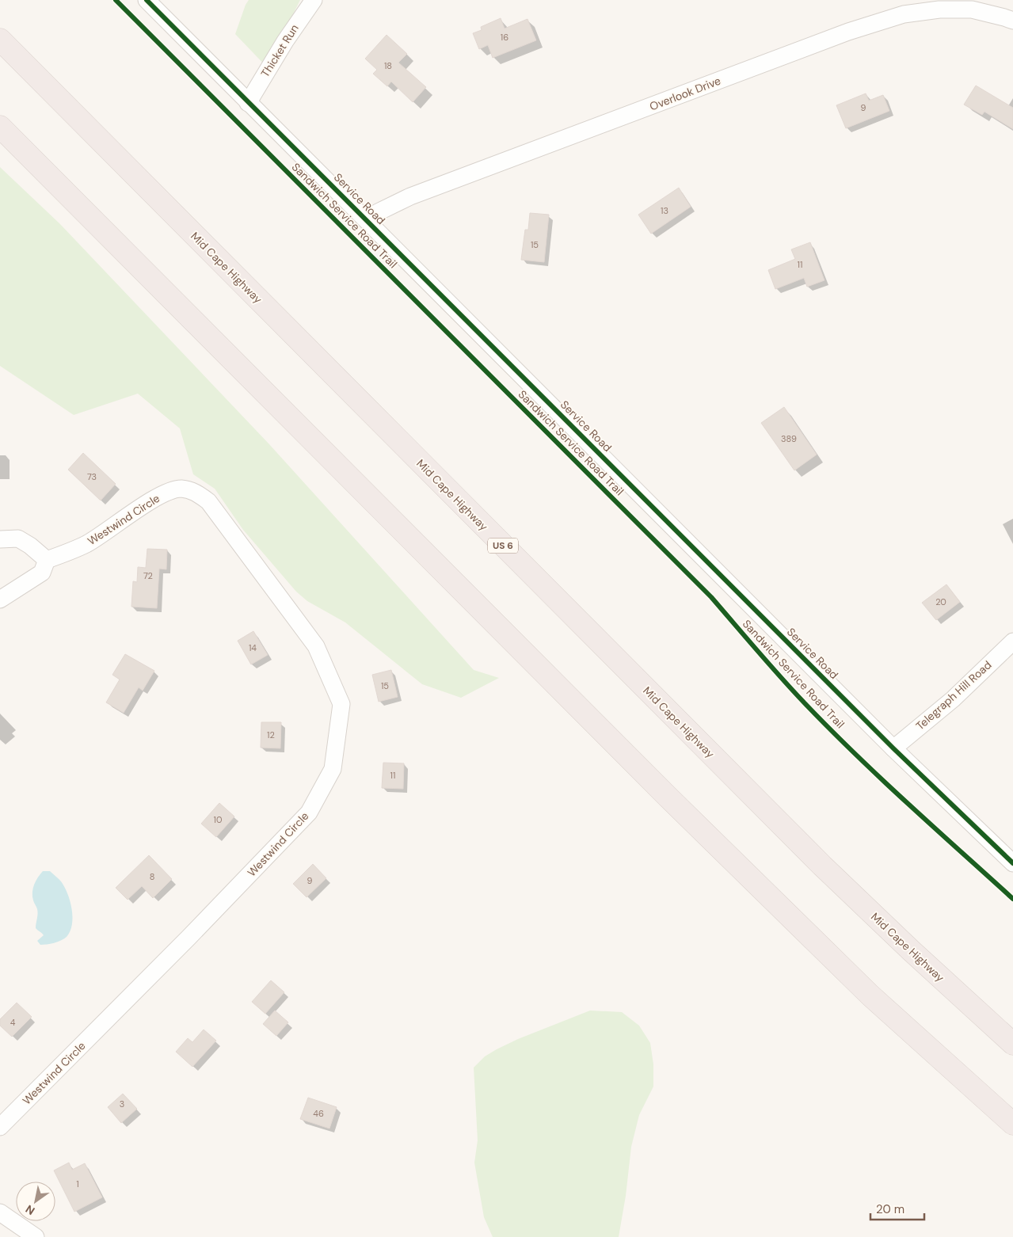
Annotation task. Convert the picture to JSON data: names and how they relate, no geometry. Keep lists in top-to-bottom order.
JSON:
{
  "streets": {
    "highway": ["Mid Cape Highway", "US 6"],
    "street": [
      "Thicket Run",
      "Overlook Drive",
      "Service Road",
      "Westwind Circle",
      "Telegraph Hill Road"
    ],
    "cycle path": ["Sandwich Service Road Trail"]
  },
  "crossings": [
    ["Thicket Run", "Service Road"],
    ["Overlook Drive", "Service Road"],
    ["Service Road", "Telegraph Hill Road"]
  ],
  "house_numbers": [
    "16",
    "18",
    "9",
    "13",
    "15",
    "11",
    "389",
    "73",
    "72",
    "20",
    "14",
    "15",
    "12",
    "11",
    "10",
    "8",
    "9",
    "4",
    "3",
    "46",
    "1"
  ],
  "scale_bar": "20 m",
  "north": "bottom left"
}
